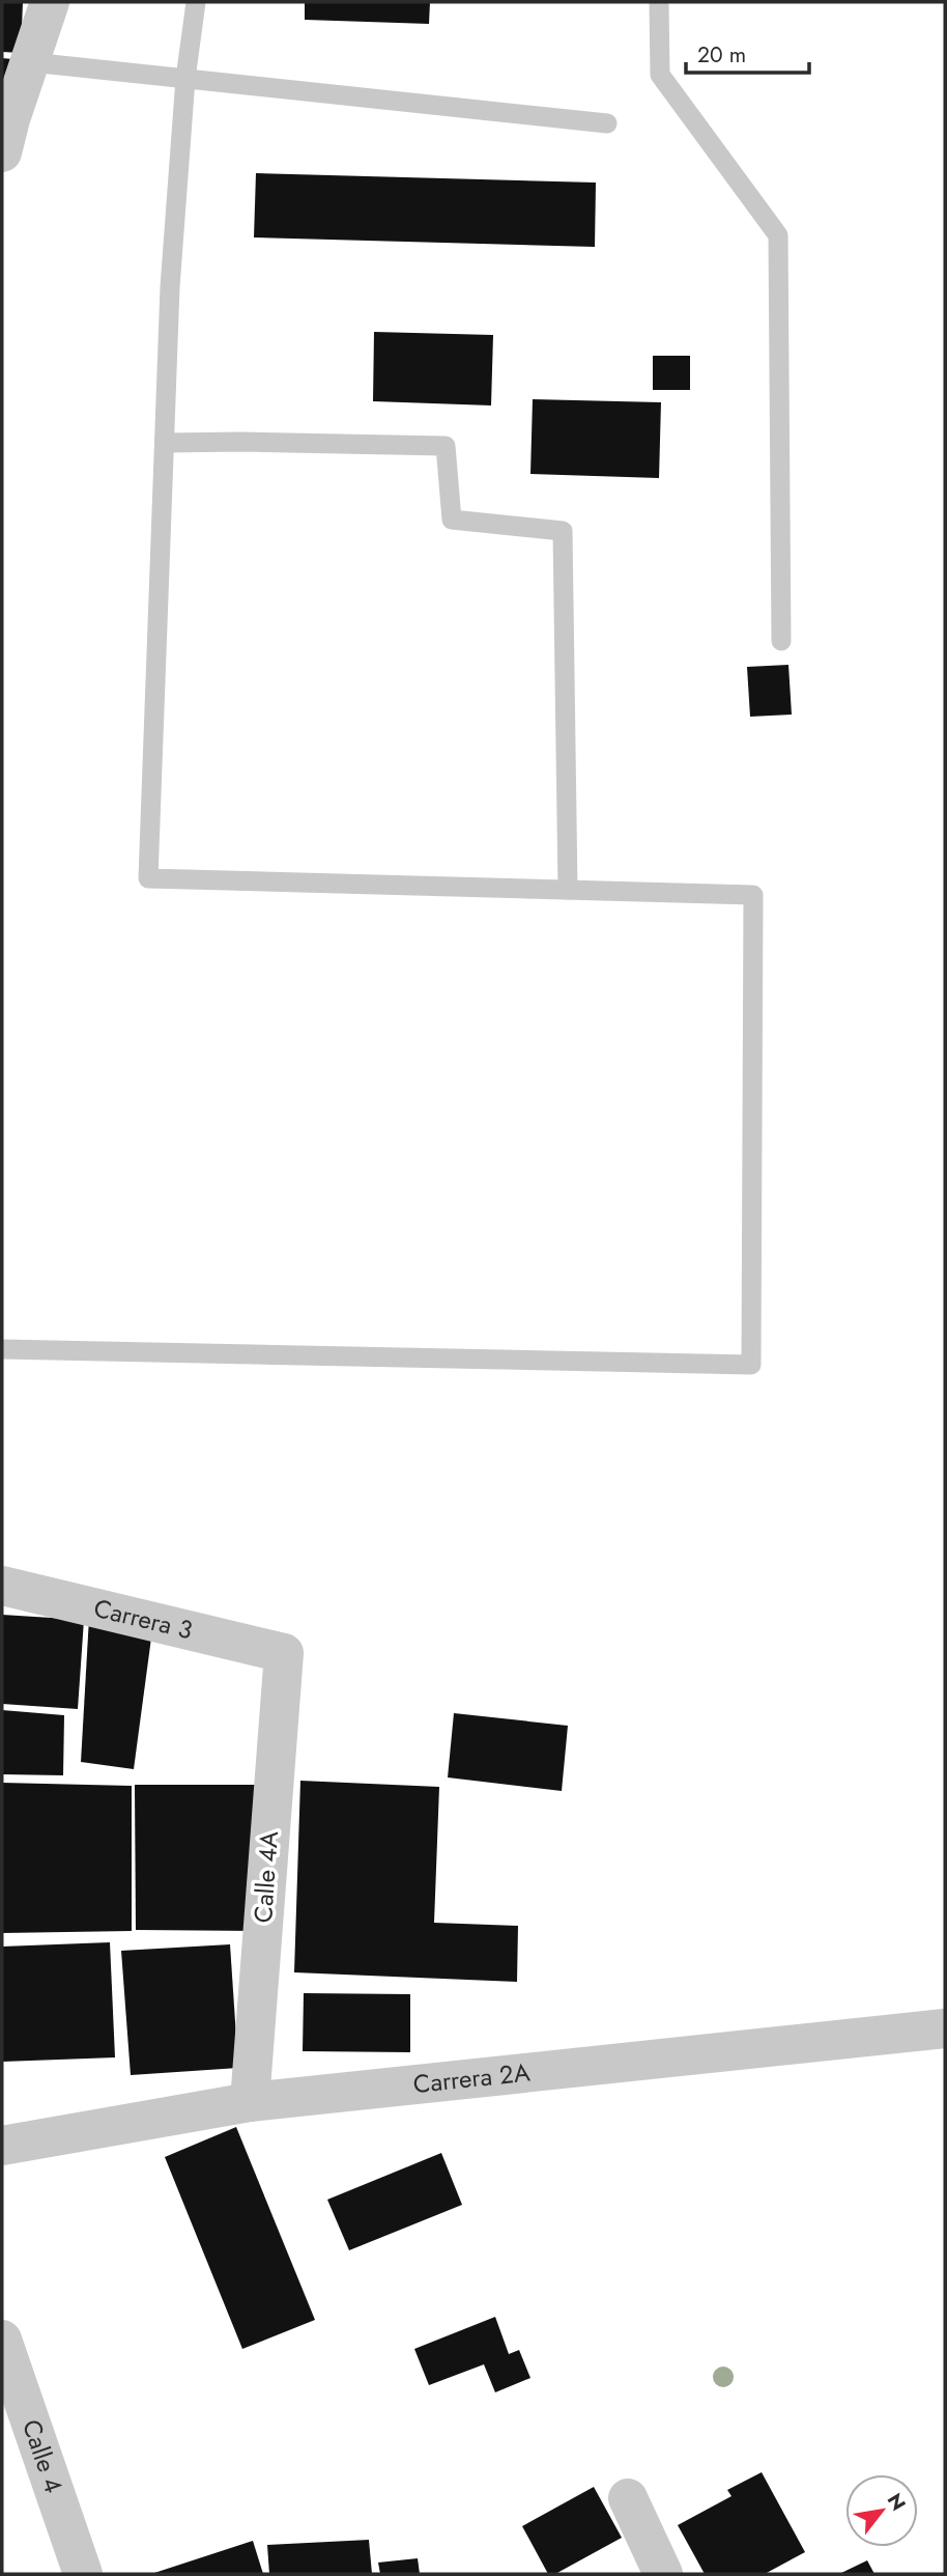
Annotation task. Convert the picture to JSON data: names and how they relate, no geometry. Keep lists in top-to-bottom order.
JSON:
{
  "streets": {
    "street": [
      "Carrera 3",
      "Calle 4A",
      "Carrera 2A",
      "Calle 4"
    ]
  },
  "crossings": [
    ["Carrera 3", "Calle 4A"],
    ["Calle 4A", "Carrera 2A"]
  ],
  "scale_bar": "20 m",
  "north": "top right"
}
